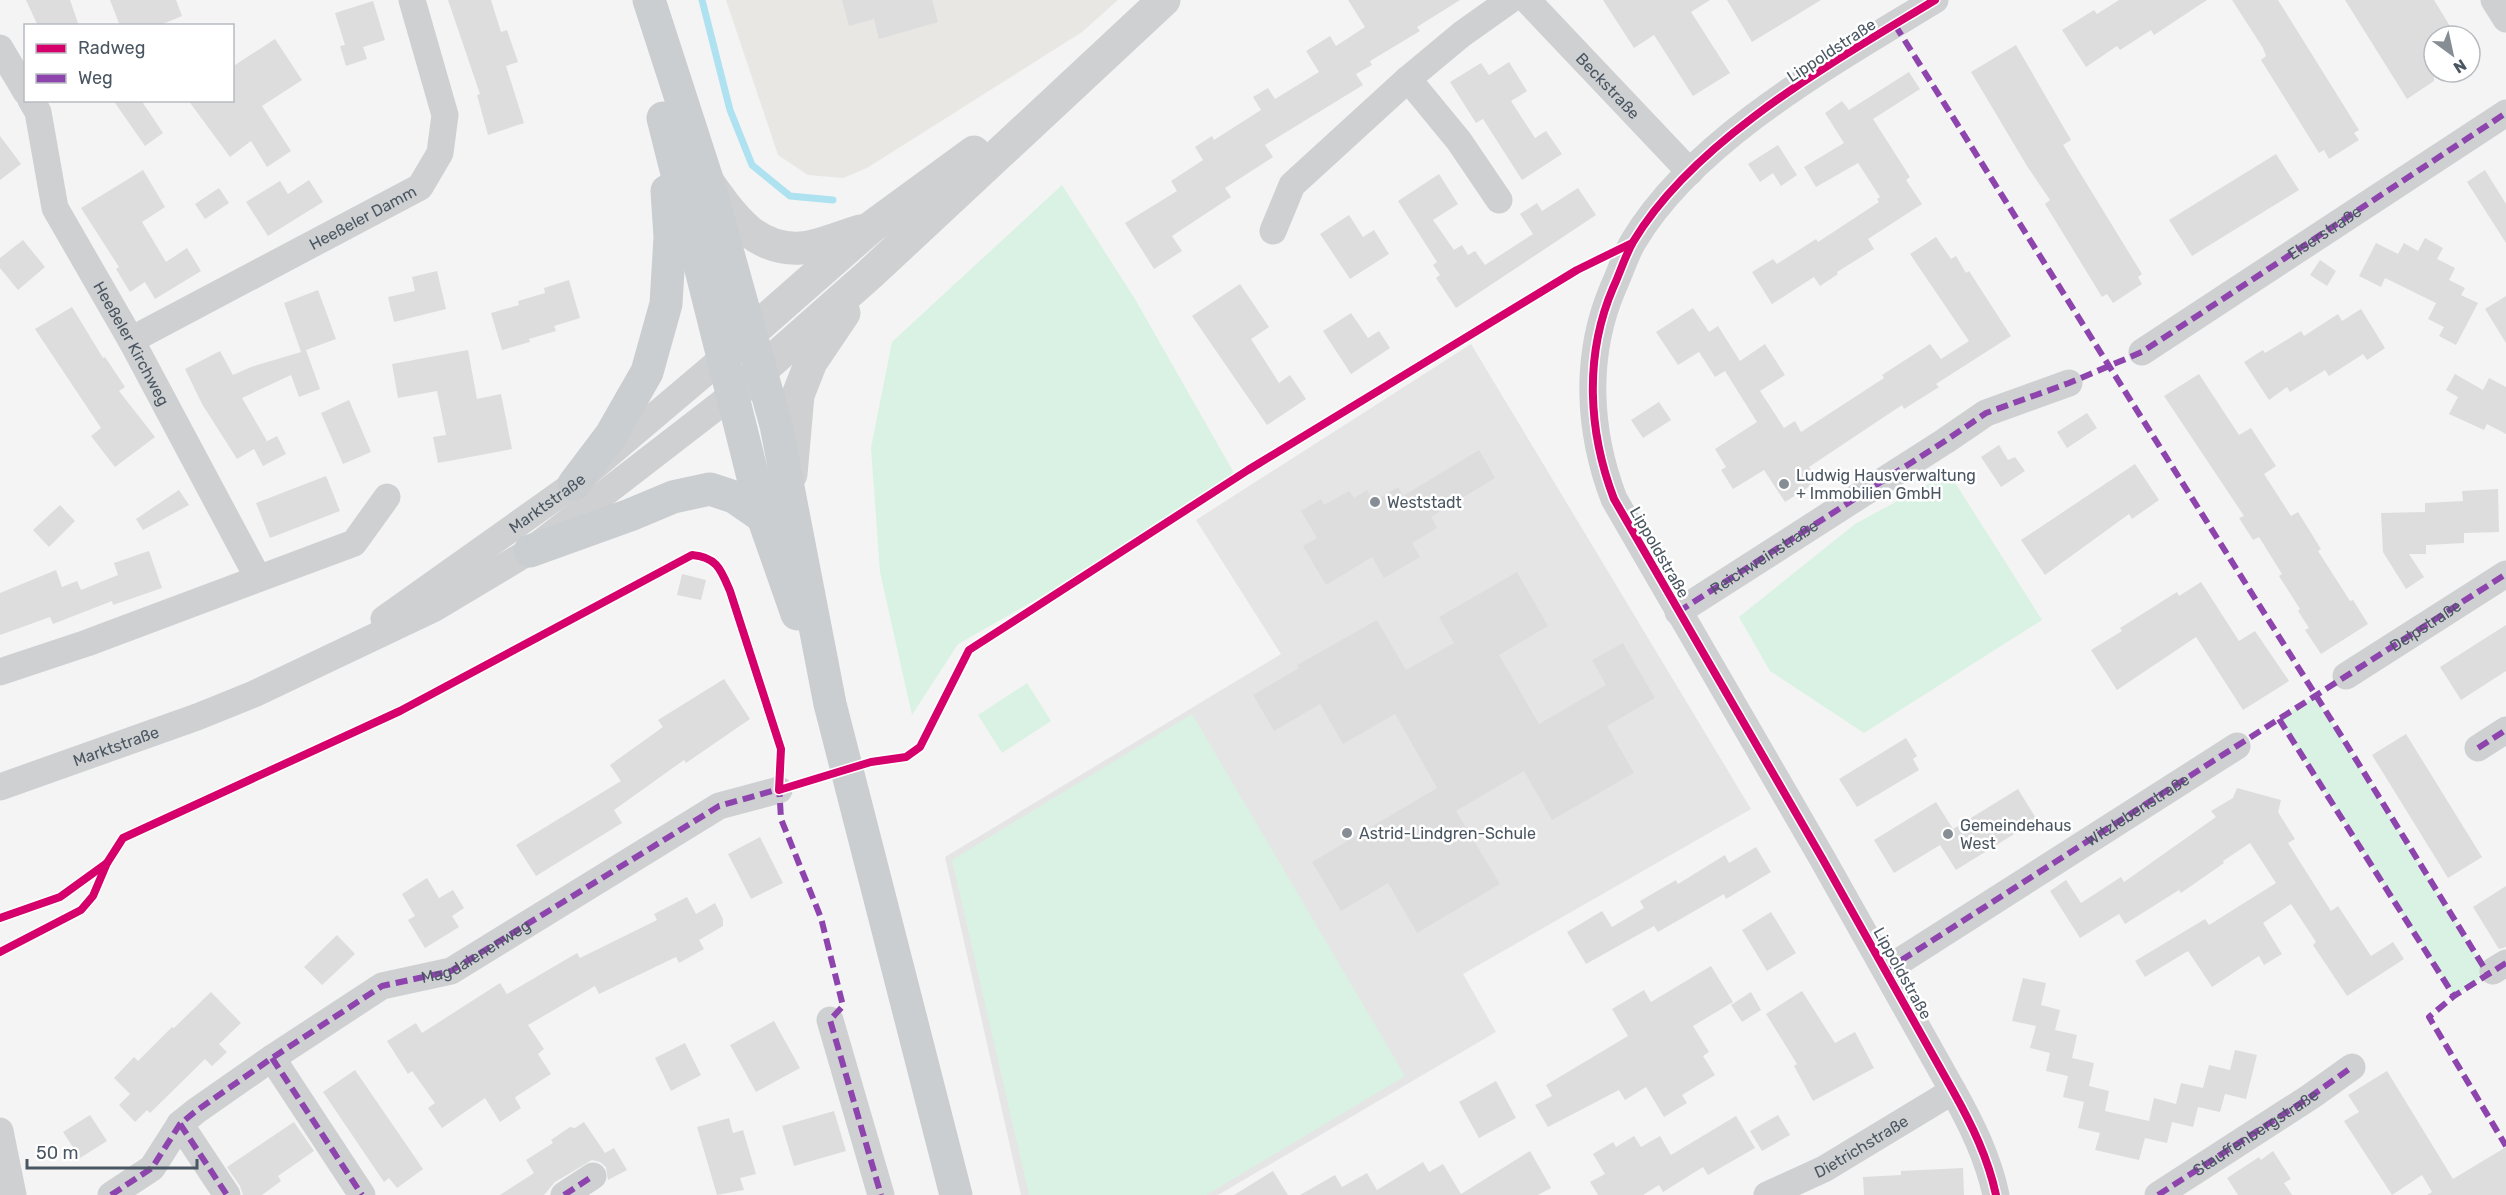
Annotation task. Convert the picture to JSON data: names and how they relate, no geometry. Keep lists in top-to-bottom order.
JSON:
{
  "streets": {
    "street": [
      "Lippoldstraße",
      "Beckstraße",
      "Heeßeler Damm",
      "Elserstraße",
      "Heeßeler Kirchweg",
      "Marktstraße",
      "Reichweinstraße",
      "Delpstraße",
      "Witzlebenstraße",
      "Magdalenenweg",
      "Stauffenbergstraße",
      "Dietrichstraße"
    ]
  },
  "crossings": [
    ["Lippoldstraße", "Beckstraße"],
    ["Lippoldstraße", "Reichweinstraße"],
    ["Lippoldstraße", "Witzlebenstraße"],
    ["Lippoldstraße", "Dietrichstraße"],
    ["Heeßeler Damm", "Heeßeler Kirchweg"]
  ],
  "places": [
    "Ludwig Hausverwaltung + Immobilien GmbH",
    "Weststadt",
    "Astrid-Lindgren-Schule",
    "Gemeindehaus West"
  ],
  "legend": ["Radweg", "Weg"],
  "scale_bar": "50 m",
  "north": "bottom right"
}
